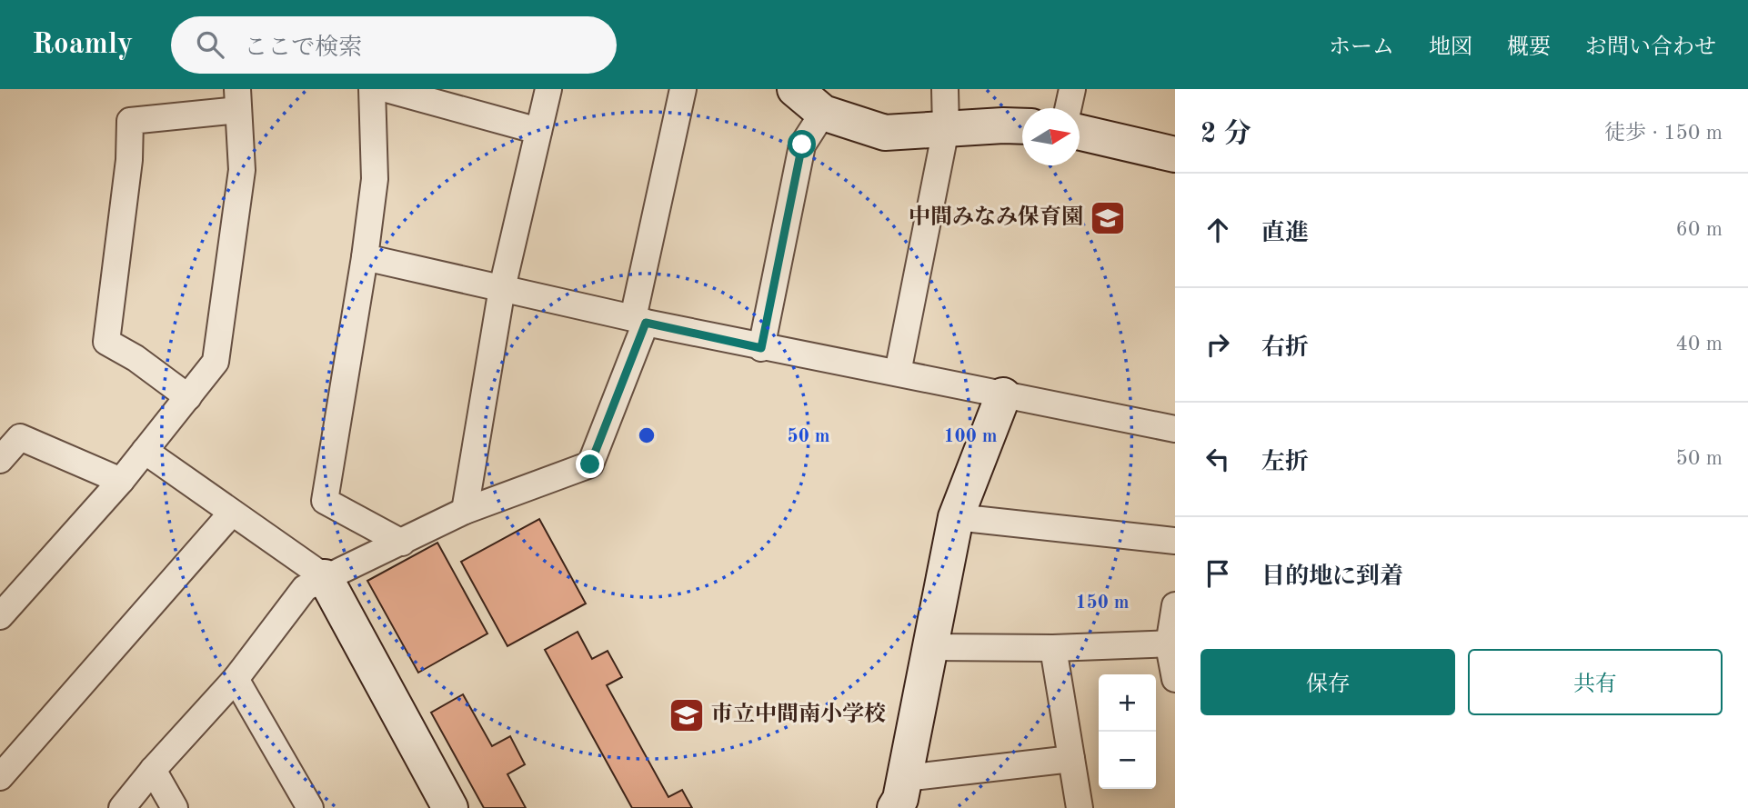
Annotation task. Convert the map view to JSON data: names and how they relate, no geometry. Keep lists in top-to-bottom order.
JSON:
{
  "places": {
    "school or university": ["中間みなみ保育園", "市立中間南小学校"]
  },
  "north": "right",
  "page": {
    "header": "Roamly",
    "search": "ここで検索",
    "nav": [
      "ホーム",
      "地図",
      "概要",
      "お問い合わせ"
    ],
    "heading": ["2 分", "徒歩 · 150 m"],
    "list": [
      ["直進", "60 m"],
      ["右折", "40 m"],
      ["左折", "50 m"],
      "目的地に到着"
    ],
    "buttons": ["保存", "共有"],
    "map_buttons": ["+", "−"]
  },
  "rings": ["50 m", "100 m", "150 m"]
}
